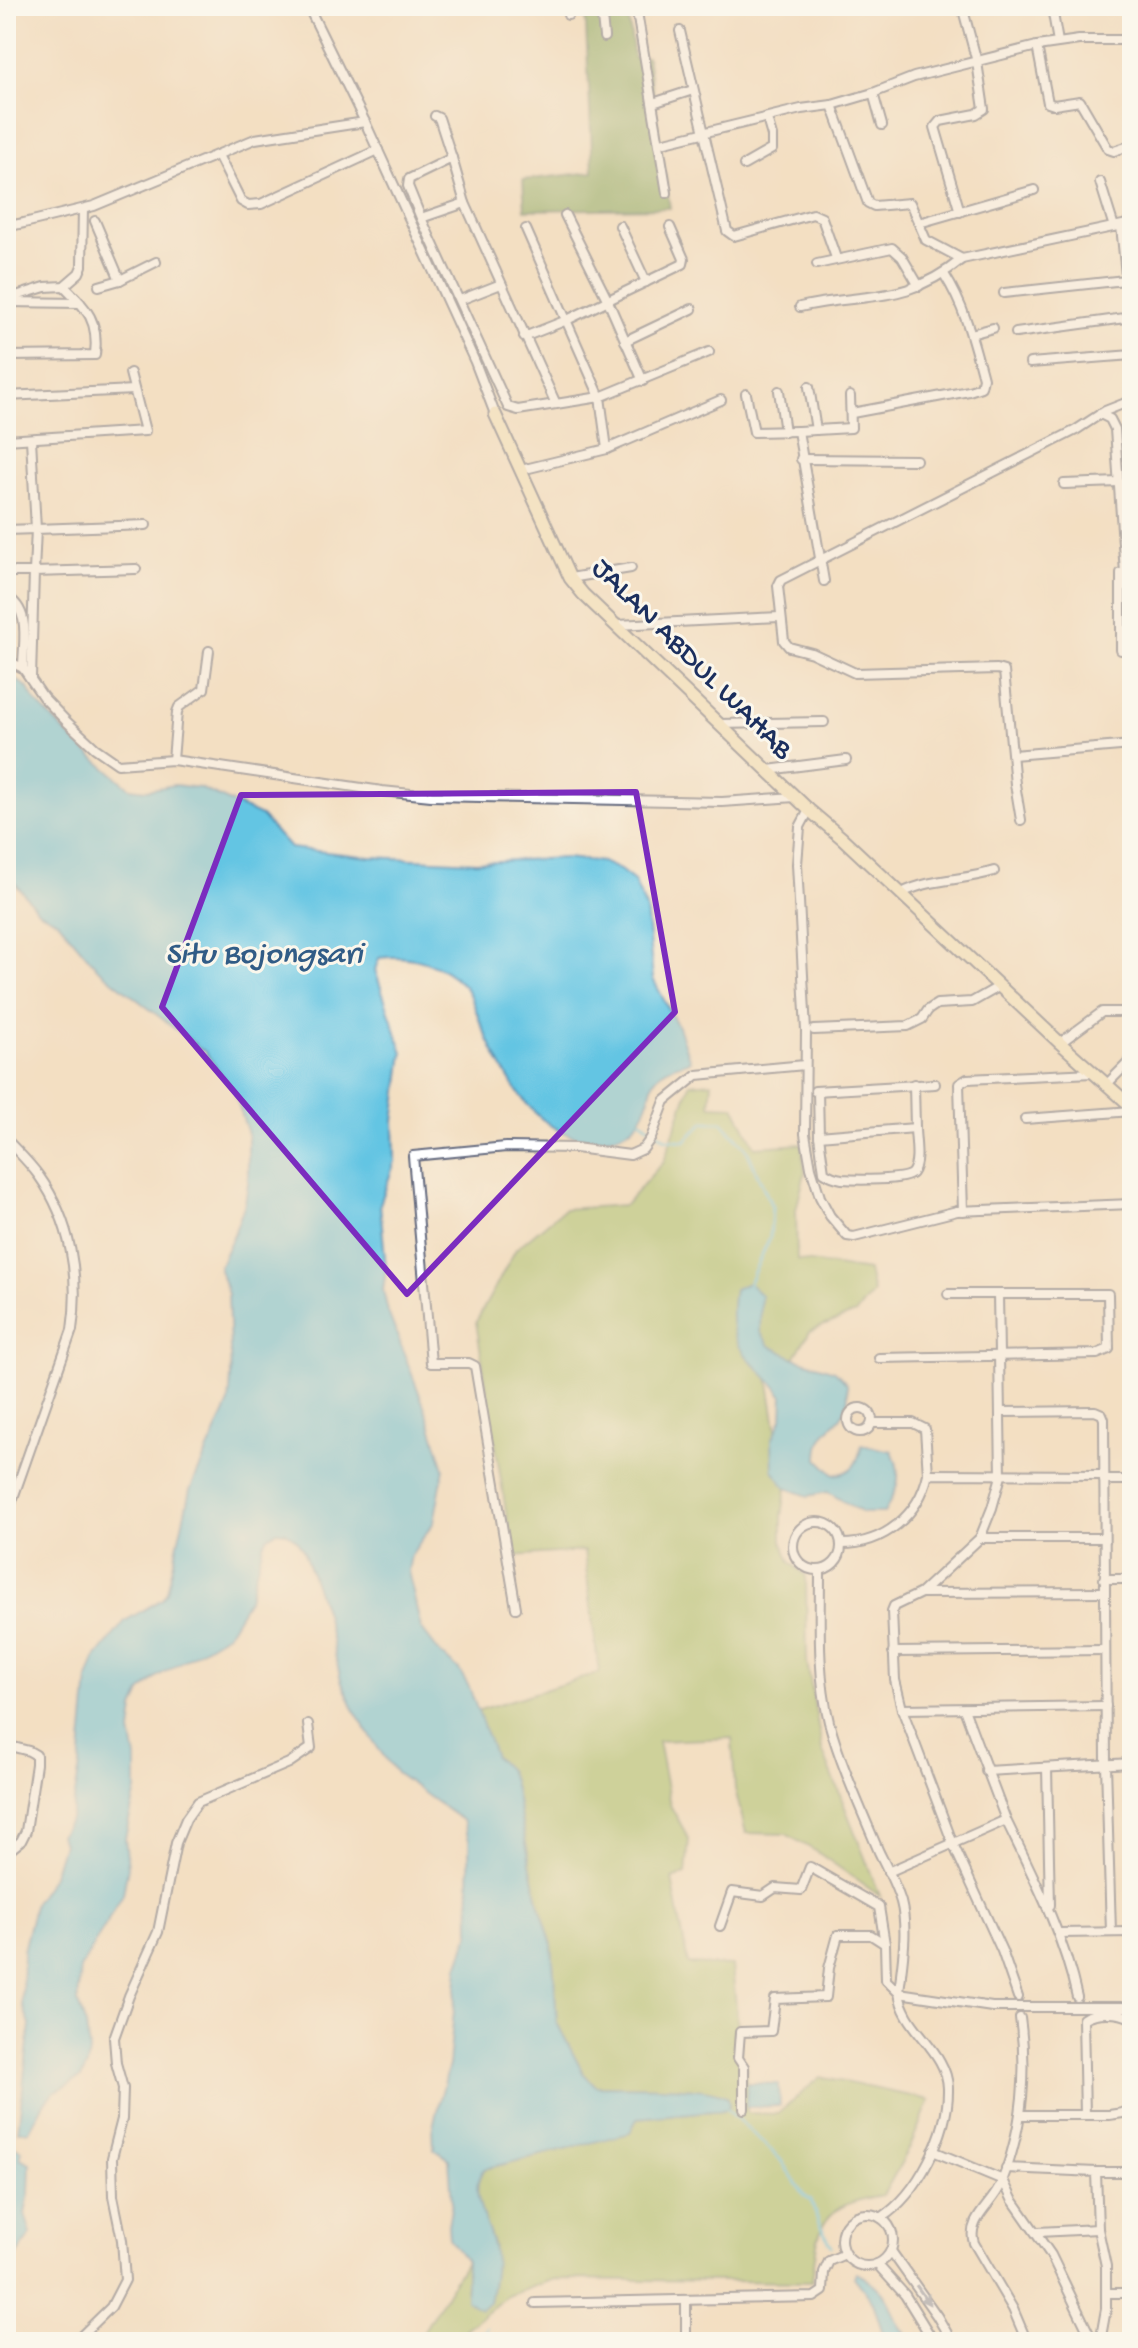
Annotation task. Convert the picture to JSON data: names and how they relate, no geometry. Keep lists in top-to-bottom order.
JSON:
{
  "streets": {
    "street": ["JALAN ABDUL WAHAB"]
  },
  "water": ["Situ Bojongsari"]
}
